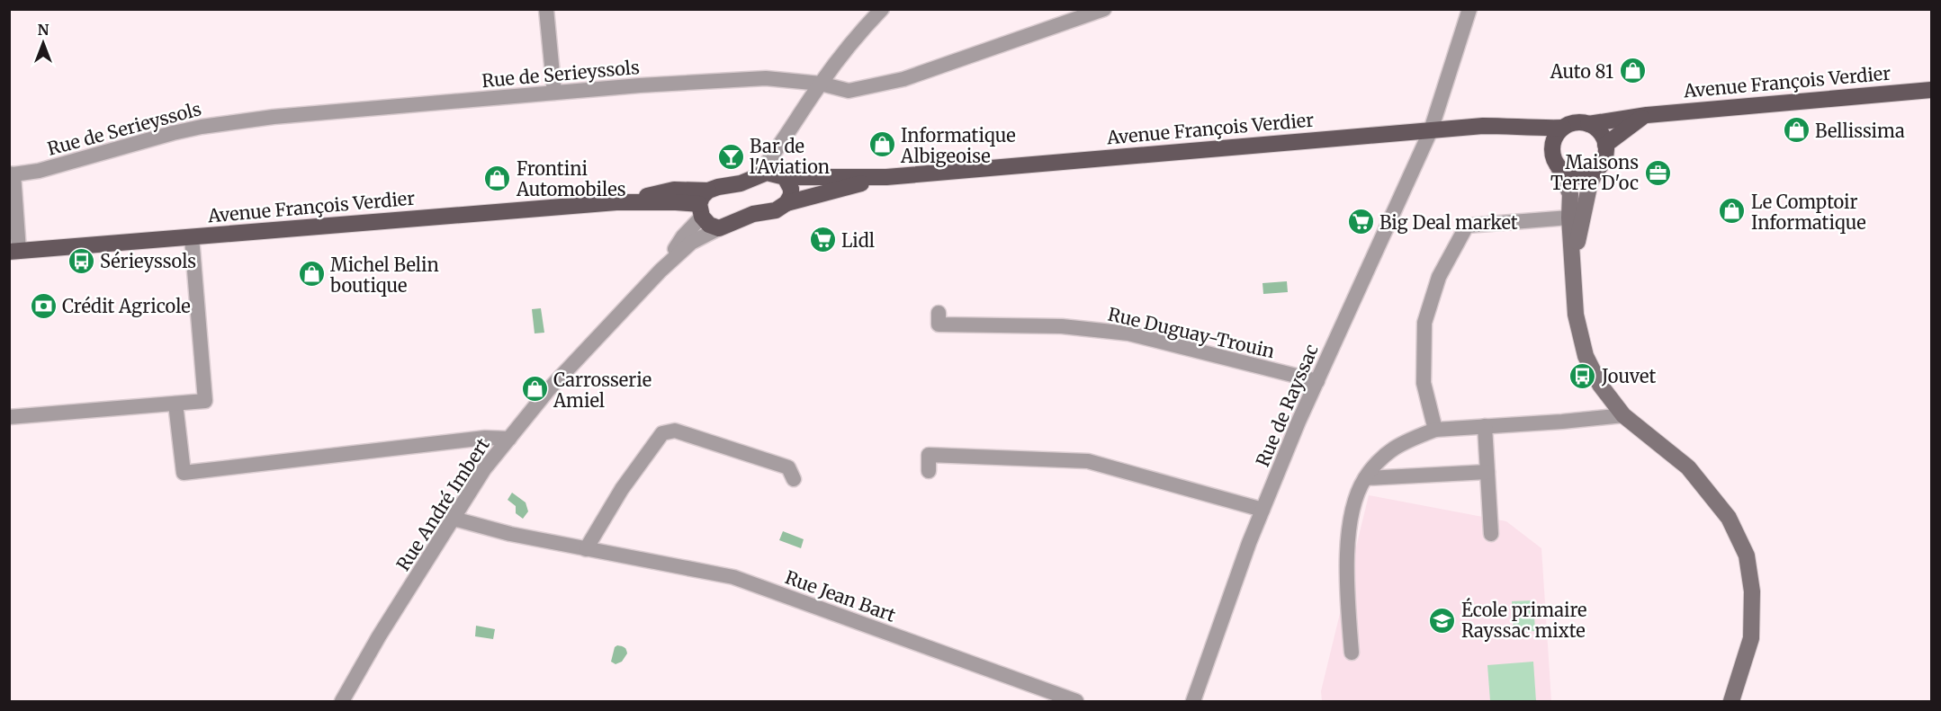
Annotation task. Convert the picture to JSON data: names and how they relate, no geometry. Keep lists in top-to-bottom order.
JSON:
{
  "streets": {
    "main road": ["Avenue François Verdier"],
    "street": [
      "Rue de Serieyssols",
      "Rue Duguay-Trouin",
      "Rue de Rayssac",
      "Rue André Imbert",
      "Rue Jean Bart"
    ]
  },
  "crossings": [
    ["Rue de Serieyssols", "Avenue François Verdier"],
    ["Avenue François Verdier", "Rue de Rayssac"],
    ["Avenue François Verdier", "Rue André Imbert"],
    ["Rue Duguay-Trouin", "Rue de Rayssac"],
    ["Rue André Imbert", "Rue Jean Bart"]
  ],
  "places": {
    "shop": [
      "Auto 81",
      "Bellissima",
      "Informatique Albigeoise",
      "Frontini Automobiles",
      "Le Comptoir Informatique",
      "Michel Belin boutique",
      "Carrosserie Amiel"
    ],
    "bar": ["Bar de l'Aviation"],
    "office": ["Maisons Terre D'oc"],
    "supermarket": ["Big Deal market", "Lidl"],
    "bus stop": ["Sérieyssols", "Jouvet"],
    "bank": ["Crédit Agricole"],
    "school or university": ["École primaire Rayssac mixte"]
  },
  "north": "top"
}
